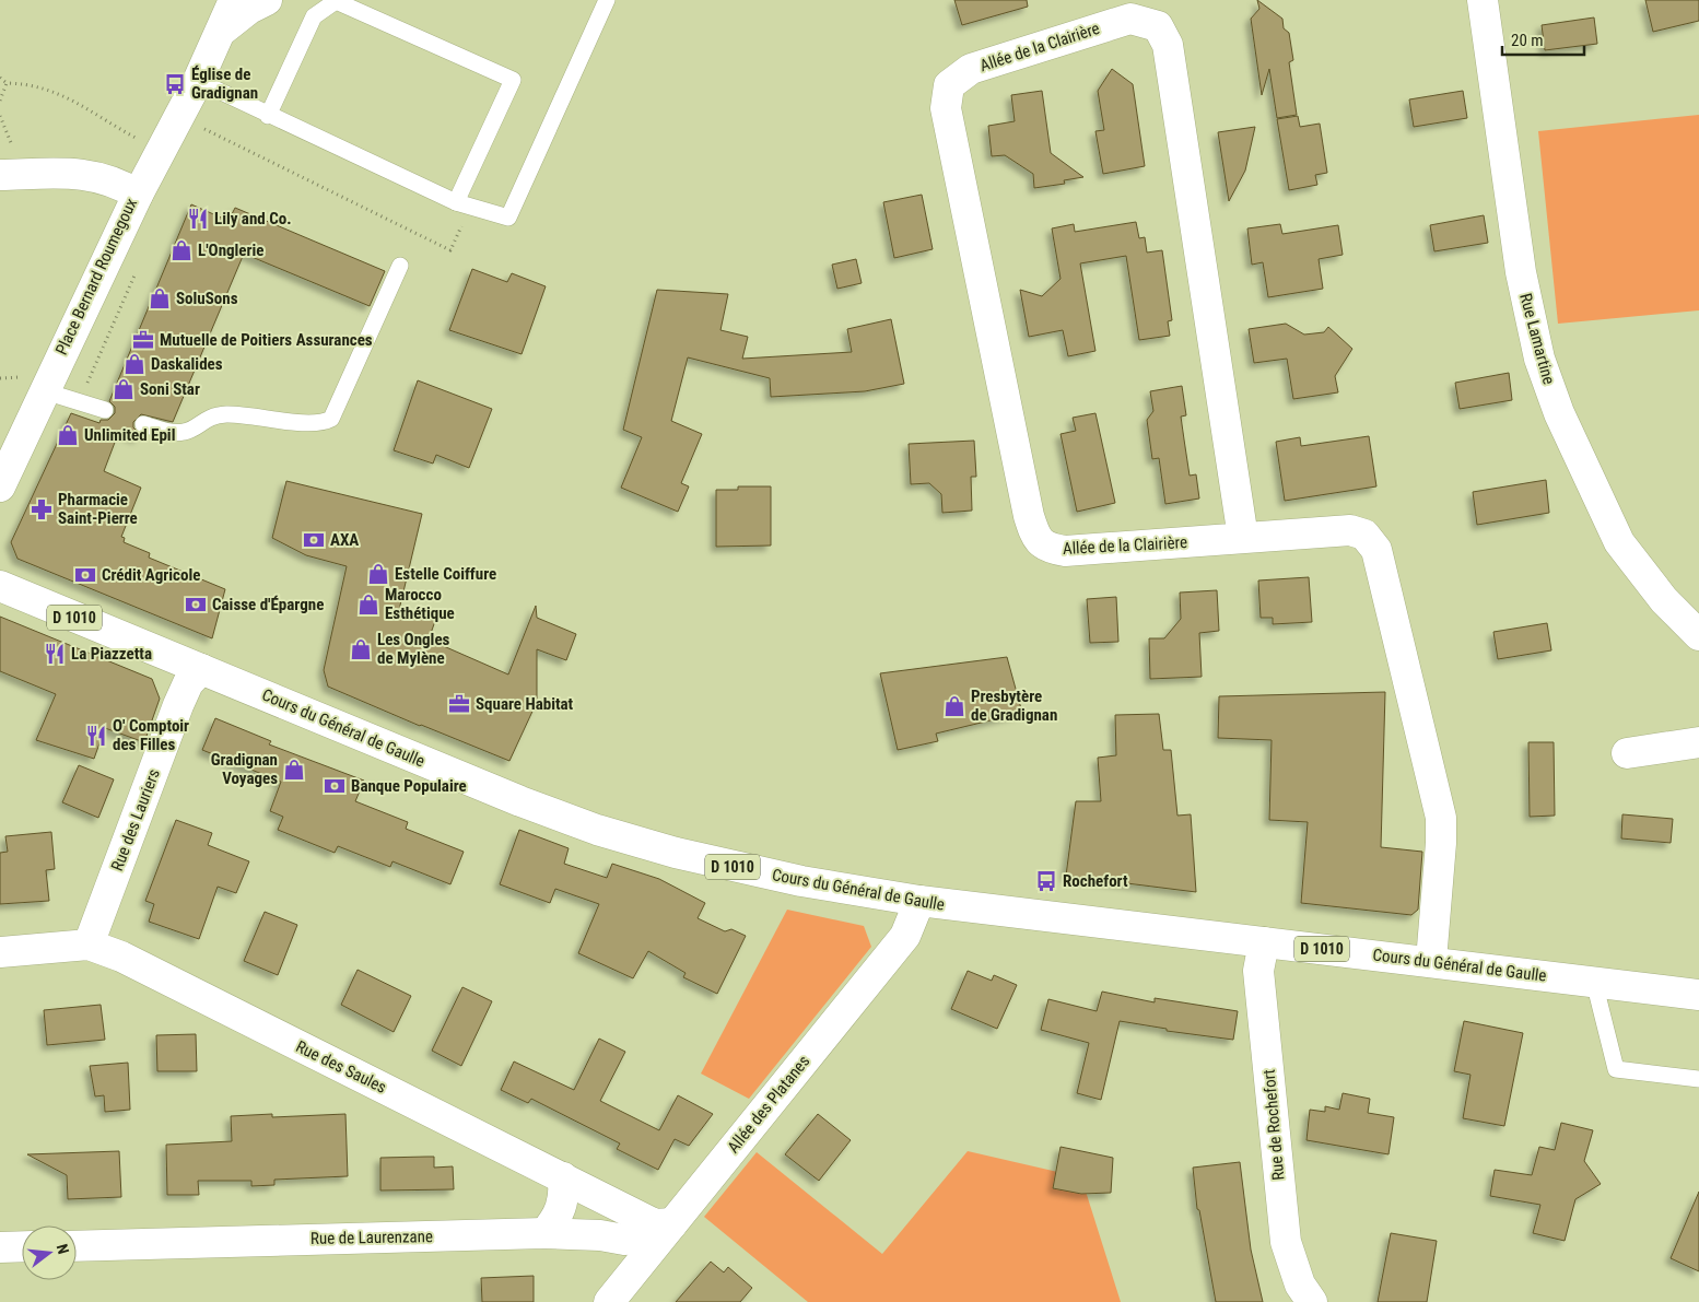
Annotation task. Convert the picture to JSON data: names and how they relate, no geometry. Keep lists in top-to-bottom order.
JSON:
{
  "streets": {
    "street": [
      "Allée de la Clairière",
      "Place Bernard Roumegoux",
      "Rue Lamartine",
      "D 1010",
      "Cours du Général de Gaulle",
      "Rue des Lauriers",
      "Rue des Saules",
      "Allée des Platanes",
      "Rue de Rochefort",
      "Rue de Laurenzane"
    ]
  },
  "crossings": [
    ["Allée de la Clairière", "Cours du Général de Gaulle"],
    ["Cours du Général de Gaulle", "Rue des Lauriers"],
    ["Cours du Général de Gaulle", "Allée des Platanes"],
    ["Cours du Général de Gaulle", "Rue de Rochefort"],
    ["Rue des Lauriers", "Rue des Saules"],
    ["Rue des Saules", "Allée des Platanes"],
    ["Rue des Saules", "Rue de Laurenzane"],
    ["Allée des Platanes", "Rue de Laurenzane"]
  ],
  "places": {
    "bus stop": ["Église de Gradignan", "Rochefort"],
    "restaurant": ["Lily and Co.", "La Piazzetta", "O' Comptoir des Filles"],
    "shop": [
      "L'Onglerie",
      "SoluSons",
      "Daskalides",
      "Soni Star",
      "Unlimited Epil",
      "Estelle Coiffure",
      "Marocco Esthétique",
      "Les Ongles de Mylène",
      "Presbytère de Gradignan",
      "Gradignan Voyages"
    ],
    "office": ["Mutuelle de Poitiers Assurances", "Square Habitat"],
    "pharmacy": ["Pharmacie Saint-Pierre"],
    "bank": [
      "AXA",
      "Crédit Agricole",
      "Caisse d'Épargne",
      "Banque Populaire"
    ]
  },
  "scale_bar": "20 m",
  "north": "right"
}
